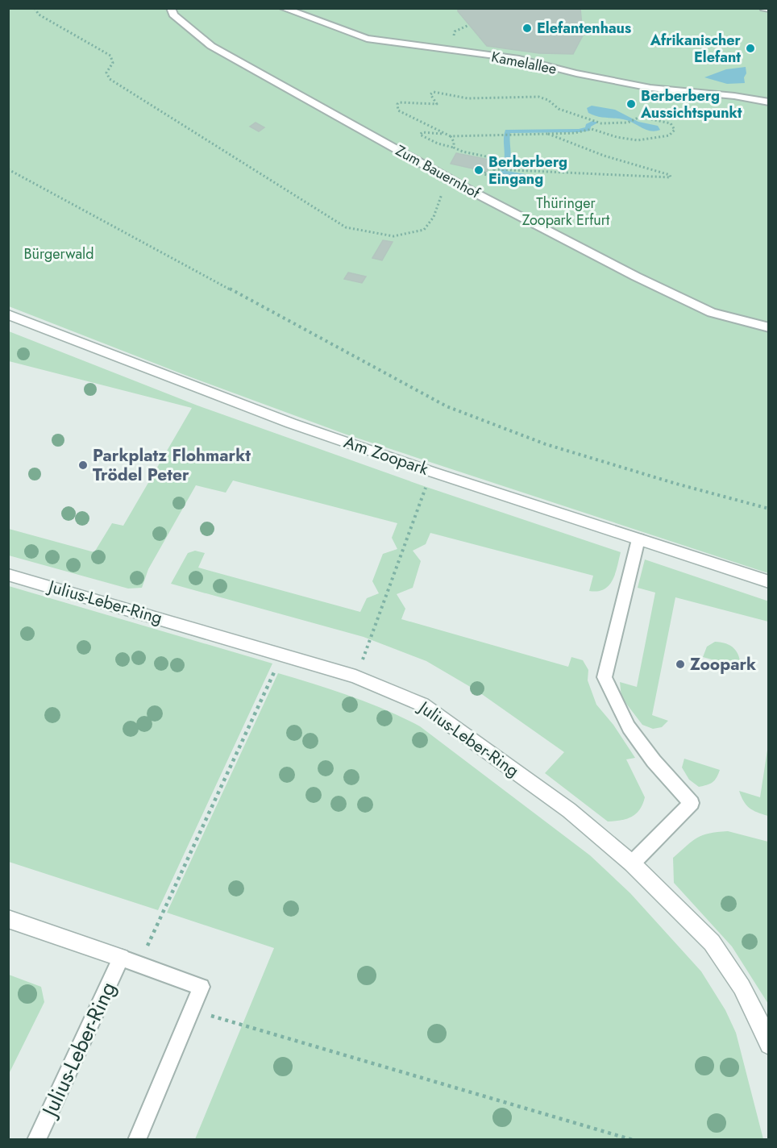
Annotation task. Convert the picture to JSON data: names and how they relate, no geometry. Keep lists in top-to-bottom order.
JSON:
{
  "streets": {
    "street": ["Am Zoopark", "Julius-Leber-Ring"],
    "lane": ["Kamelallee", "Zum Bauernhof"]
  },
  "parks": ["Thüringer Zoopark Erfurt", "Bürgerwald"],
  "places": [
    "Elefantenhaus",
    "Afrikanischer Elefant",
    "Berberberg Aussichtspunkt",
    "Berberberg Eingang",
    "Parkplatz Flohmarkt Trödel Peter",
    "Zoopark"
  ]
}
